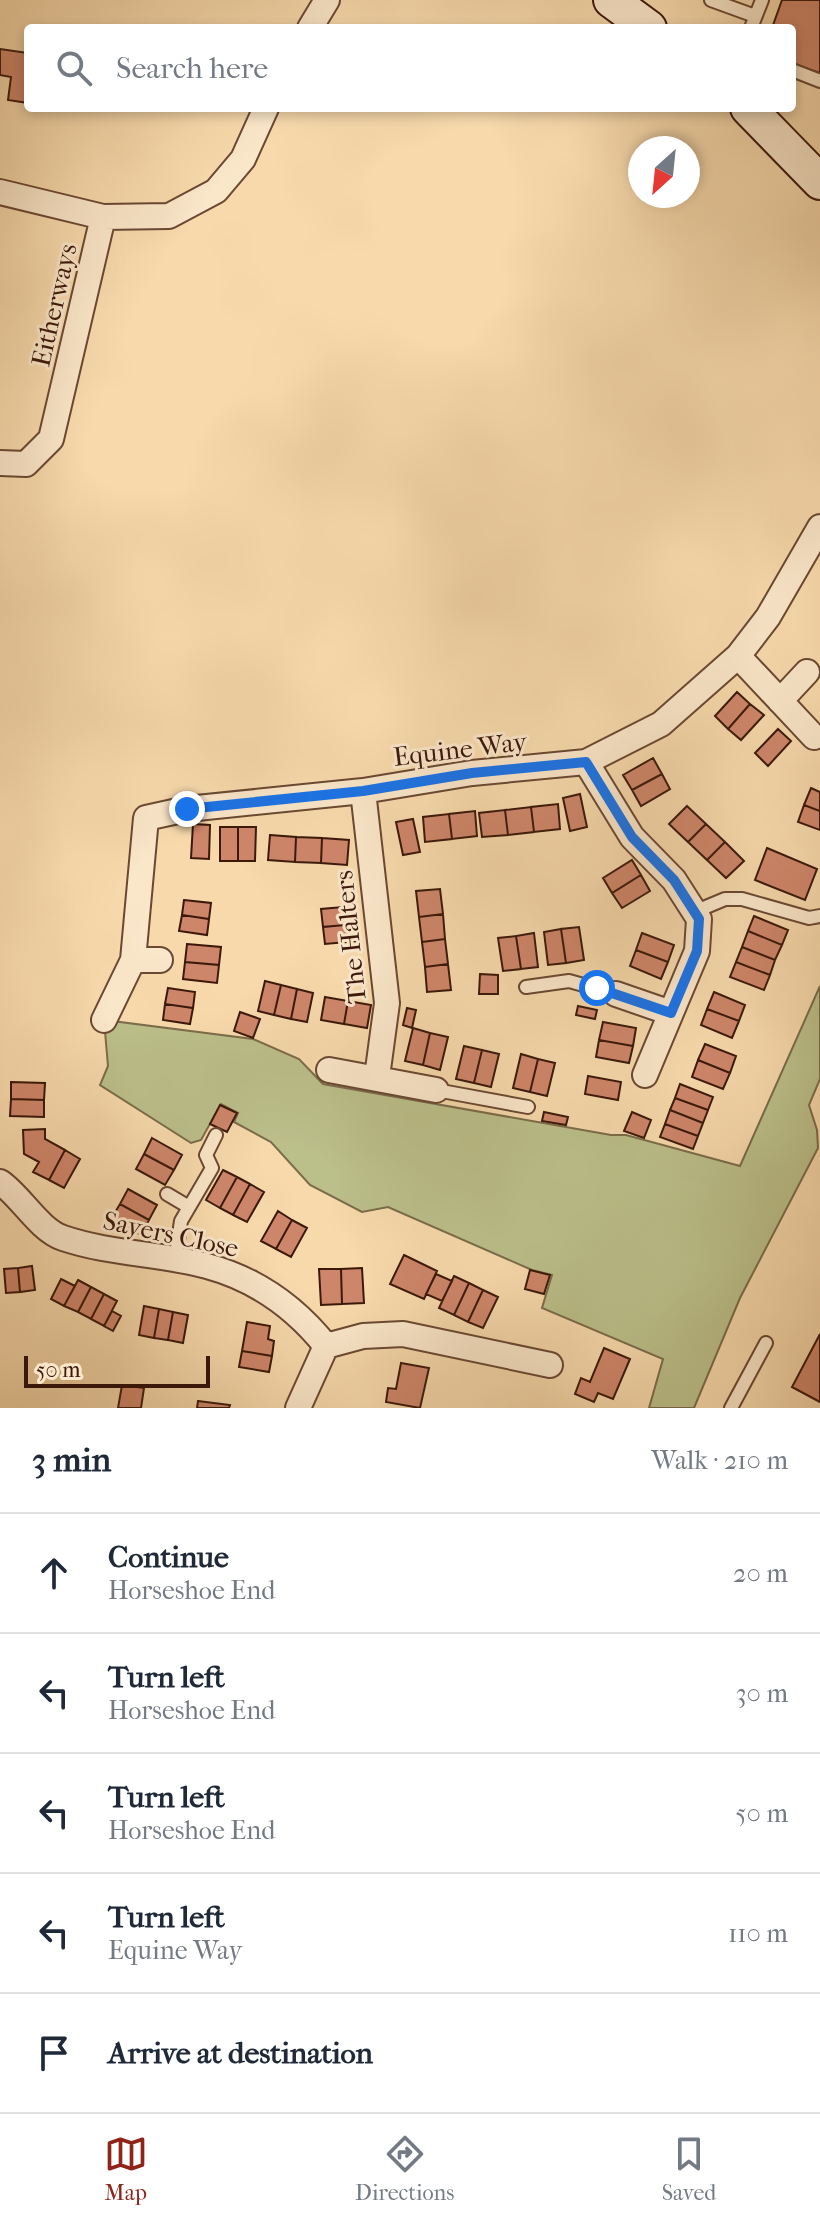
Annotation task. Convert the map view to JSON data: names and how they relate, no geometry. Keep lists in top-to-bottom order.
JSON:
{
  "streets": {
    "street": [
      "Eitherways",
      "Equine Way",
      "The Halters",
      "Sayers Close"
    ]
  },
  "crossings": [
    ["Equine Way", "The Halters"]
  ],
  "scale_bar": "50 m",
  "north": "bottom left",
  "page": {
    "search": "Search here",
    "scale": "50 m",
    "heading": ["3 min", "Walk · 210 m"],
    "list": [
      ["Continue", "Horseshoe End", "20 m"],
      ["Turn left", "Horseshoe End", "30 m"],
      ["Turn left", "Horseshoe End", "50 m"],
      ["Turn left", "Equine Way", "110 m"],
      "Arrive at destination"
    ],
    "nav": ["Map", "Directions", "Saved"]
  }
}
